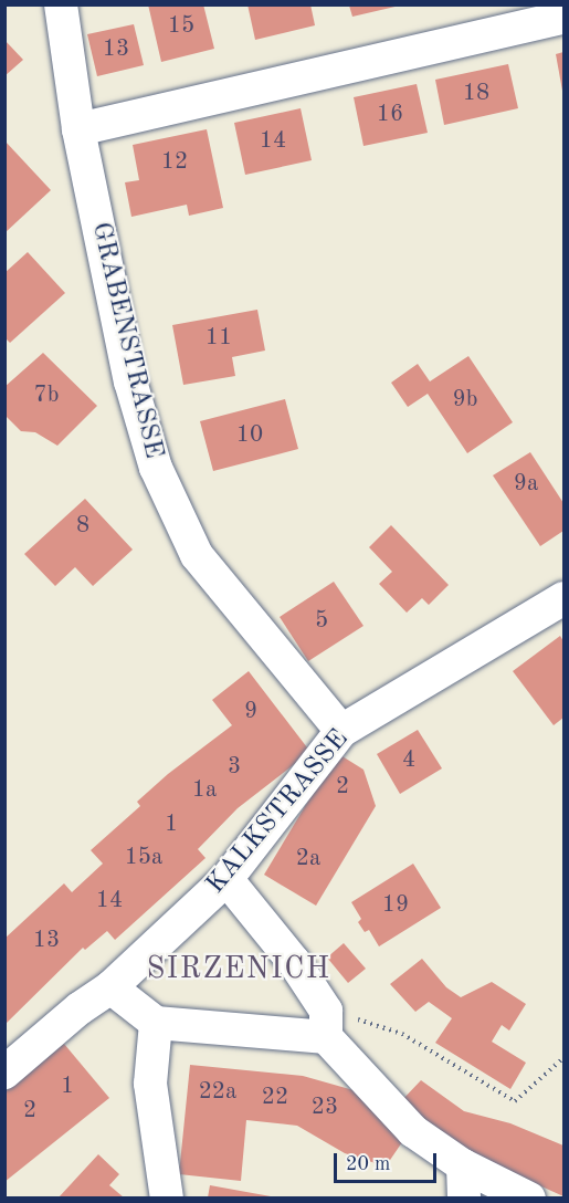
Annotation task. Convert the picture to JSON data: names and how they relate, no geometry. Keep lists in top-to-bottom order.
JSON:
{
  "streets": {
    "street": ["GRABENSTRASSE", "KALKSTRASSE"]
  },
  "crossings": [
    ["GRABENSTRASSE", "KALKSTRASSE"]
  ],
  "districts": ["SIRZENICH"],
  "house_numbers": [
    "15",
    "13",
    "18",
    "16",
    "14",
    "12",
    "11",
    "7b",
    "9b",
    "10",
    "9a",
    "8",
    "5",
    "9",
    "4",
    "3",
    "2",
    "1a",
    "1",
    "15a",
    "2a",
    "14",
    "19",
    "13",
    "1",
    "22a",
    "22",
    "23",
    "2"
  ],
  "scale_bar": "20 m"
}
